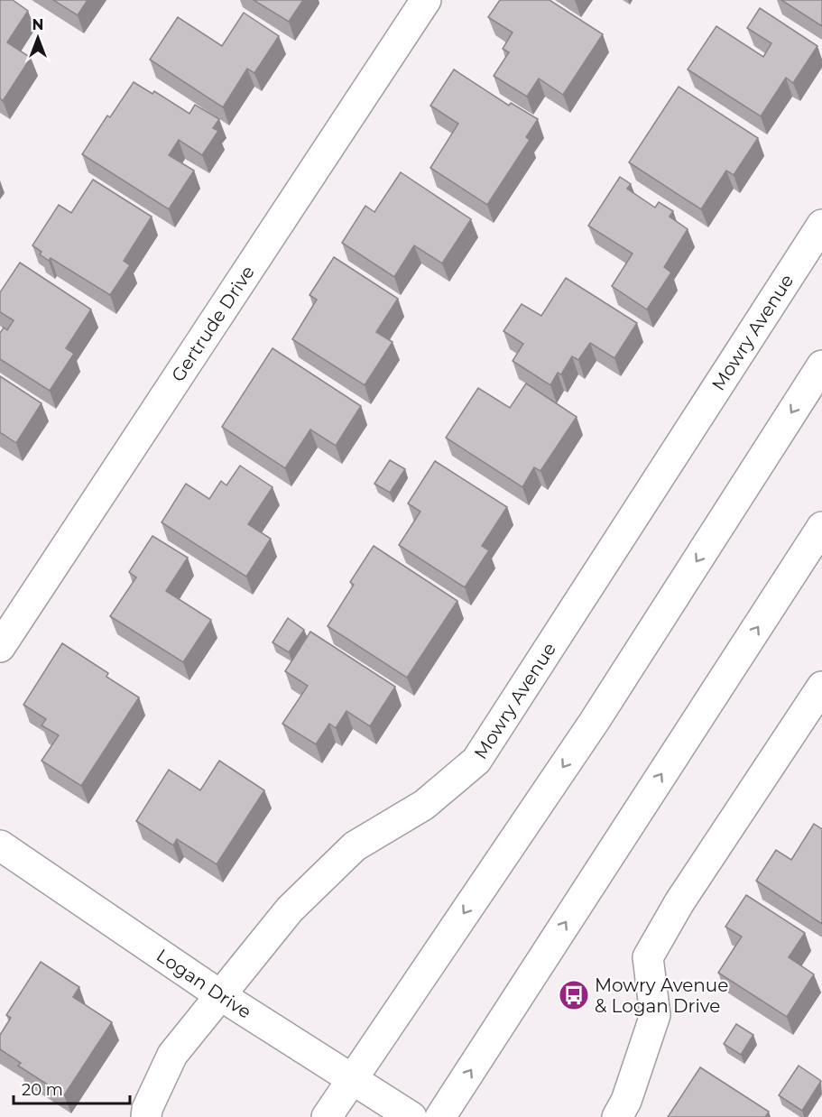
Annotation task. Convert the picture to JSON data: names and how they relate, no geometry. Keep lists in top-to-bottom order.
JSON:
{
  "streets": {
    "street": ["Gertrude Drive", "Mowry Avenue", "Logan Drive"]
  },
  "crossings": [
    ["Mowry Avenue", "Logan Drive"]
  ],
  "places": {
    "bus stop": ["Mowry Avenue & Logan Drive"]
  },
  "scale_bar": "20 m",
  "north": "top"
}
